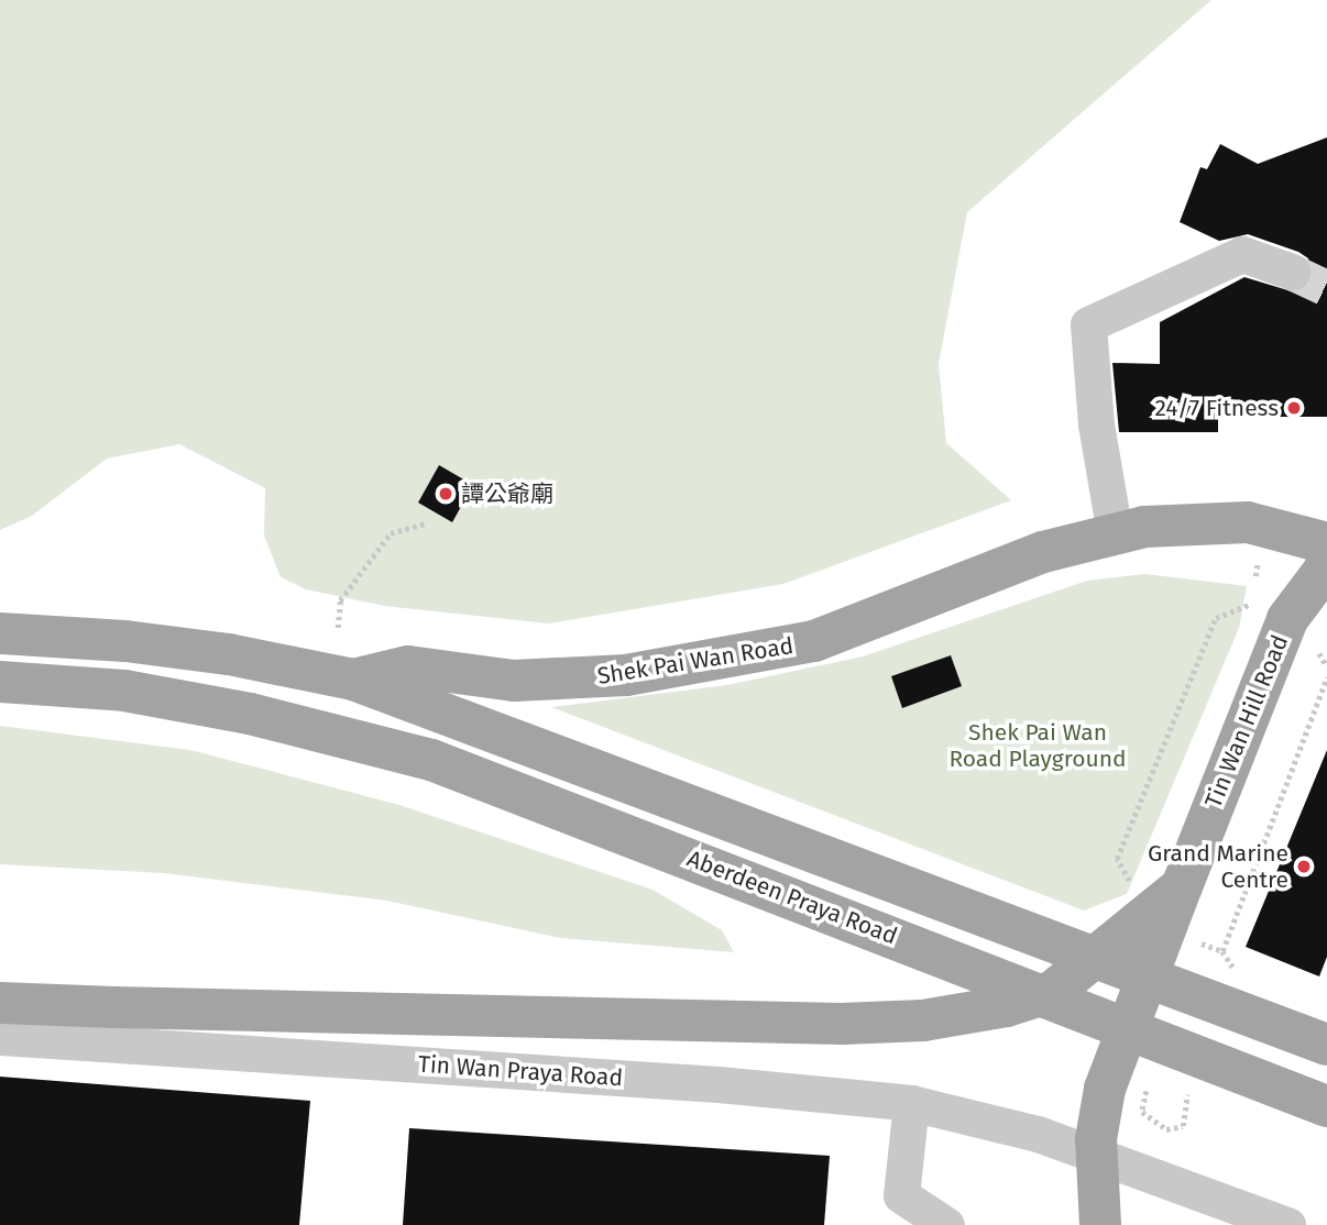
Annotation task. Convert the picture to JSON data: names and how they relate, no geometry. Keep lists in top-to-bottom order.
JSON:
{
  "streets": {
    "main road": ["Shek Pai Wan Road", "Tin Wan Hill Road", "Aberdeen Praya Road"],
    "street": ["Tin Wan Praya Road"]
  },
  "crossings": [
    ["Shek Pai Wan Road", "Aberdeen Praya Road"]
  ],
  "parks": ["Shek Pai Wan Road Playground"],
  "places": ["24/7 Fitness", "譚公爺廟", "Grand Marine Centre"]
}
